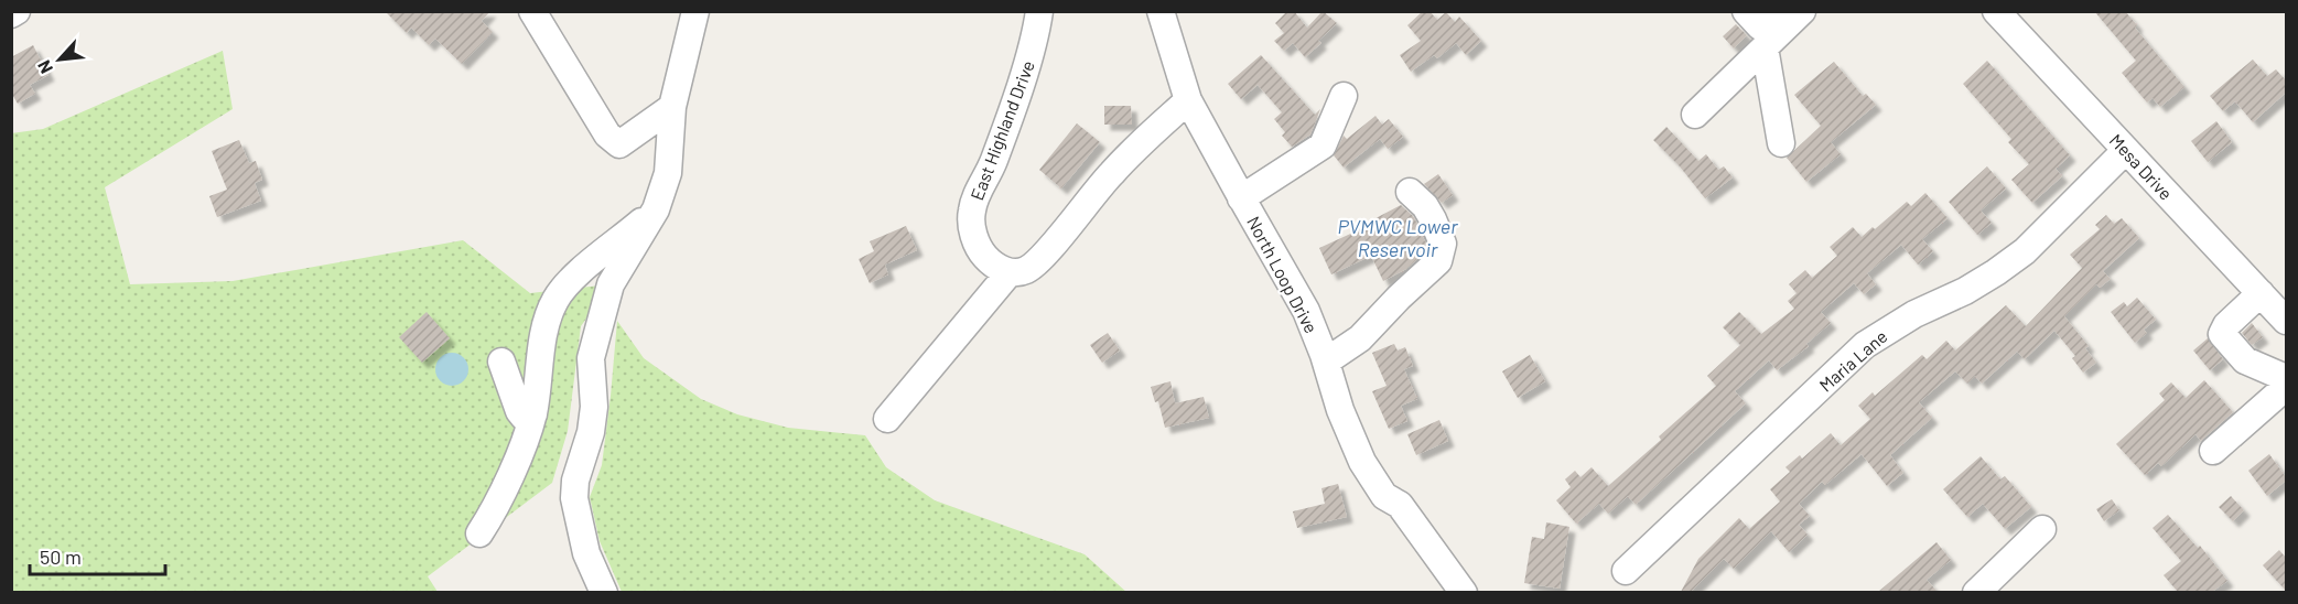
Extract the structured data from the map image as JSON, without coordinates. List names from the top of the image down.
{
  "streets": {
    "street": [
      "East Highland Drive",
      "Mesa Drive",
      "North Loop Drive",
      "Maria Lane"
    ]
  },
  "crossings": [
    ["Mesa Drive", "Maria Lane"]
  ],
  "water": ["PVMWC Lower Reservoir"],
  "scale_bar": "50 m",
  "north": "bottom left"
}
